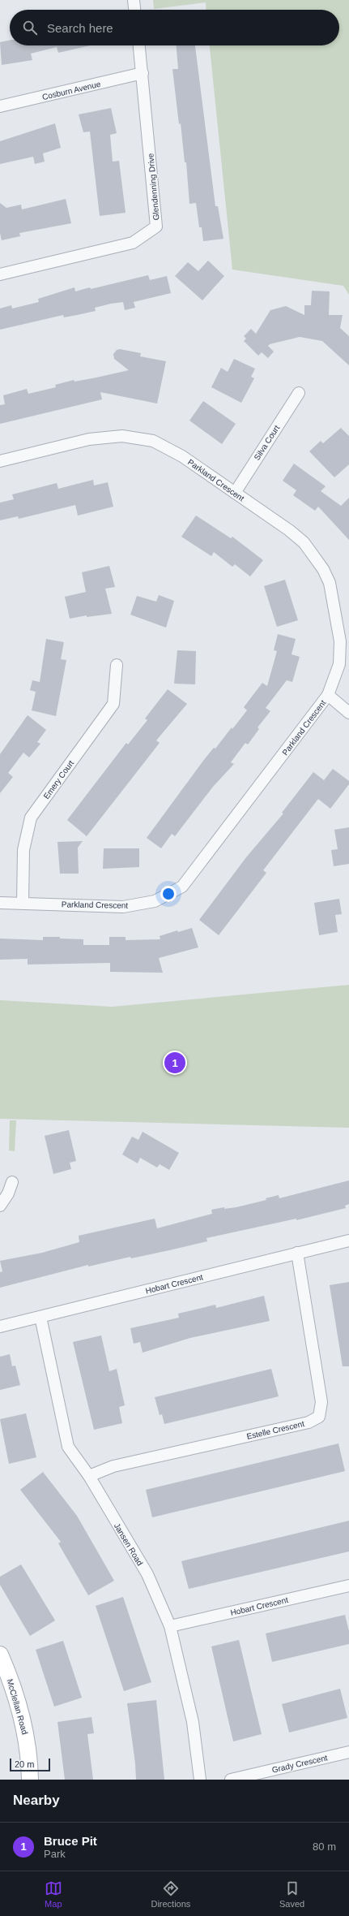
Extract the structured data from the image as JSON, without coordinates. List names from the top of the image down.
{
  "streets": {
    "street": [
      "Cosburn Avenue",
      "Glendenning Drive",
      "Silva Court",
      "Parkland Crescent",
      "Emery Court",
      "Hobart Crescent",
      "Estelle Crescent",
      "Jansen Road",
      "McClellan Road",
      "Grady Crescent"
    ]
  },
  "crossings": [
    ["Cosburn Avenue", "Glendenning Drive"],
    ["Silva Court", "Parkland Crescent"],
    ["Parkland Crescent", "Emery Court"],
    ["Hobart Crescent", "Estelle Crescent"],
    ["Hobart Crescent", "Jansen Road"],
    ["Estelle Crescent", "Jansen Road"]
  ],
  "scale_bar": "20 m",
  "page": {
    "search": "Search here",
    "pins": "1",
    "scale": "20 m",
    "heading": "Nearby",
    "list": [
      {
        "mark": "1",
        "name": "Bruce Pit",
        "note": "Park",
        "value": "80 m"
      }
    ],
    "nav": ["Map", "Directions", "Saved"]
  }
}
